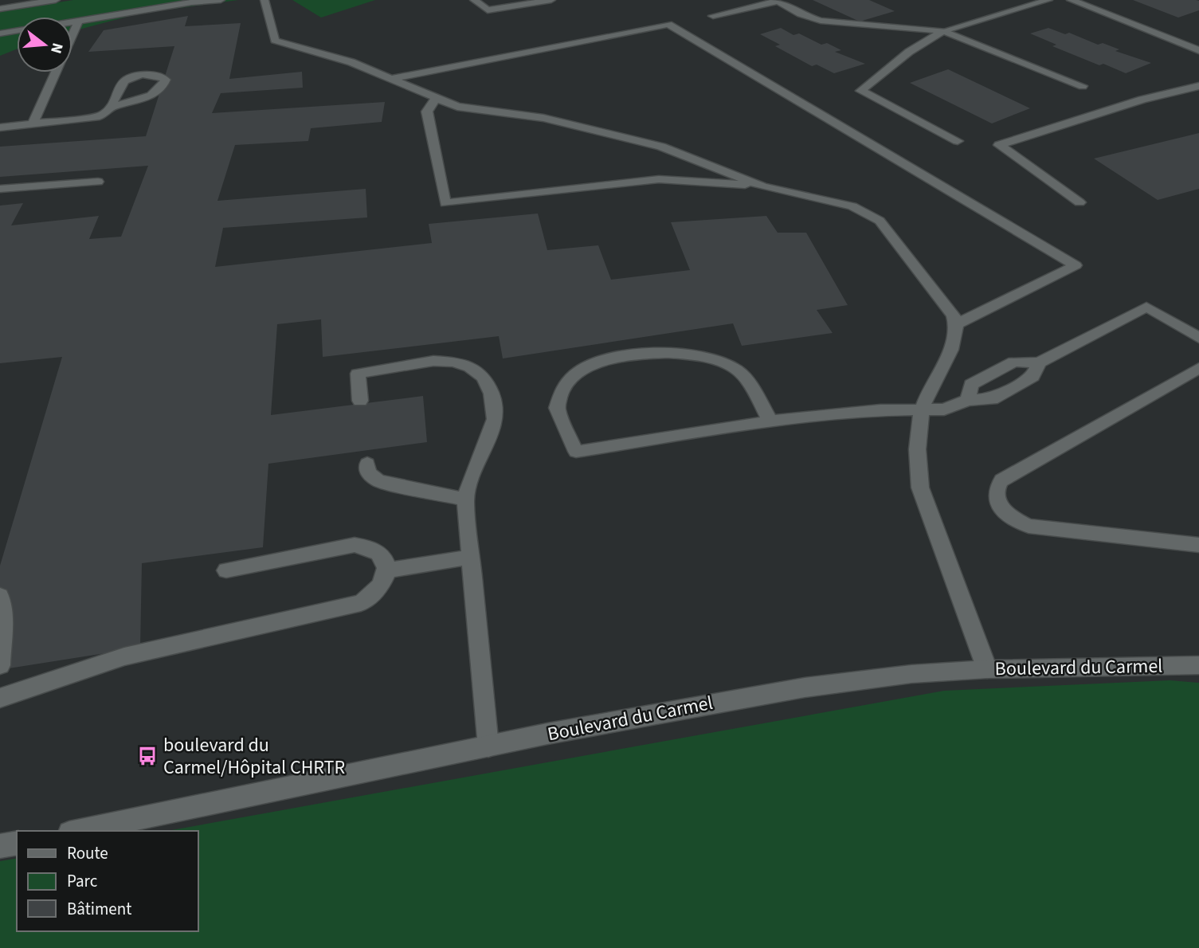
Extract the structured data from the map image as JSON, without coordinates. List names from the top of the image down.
{
  "streets": {
    "street": ["Boulevard du Carmel"]
  },
  "places": {
    "bus stop": ["boulevard du Carmel/Hôpital CHRTR"]
  },
  "legend": ["Route", "Parc", "Bâtiment"],
  "north": "right"
}
